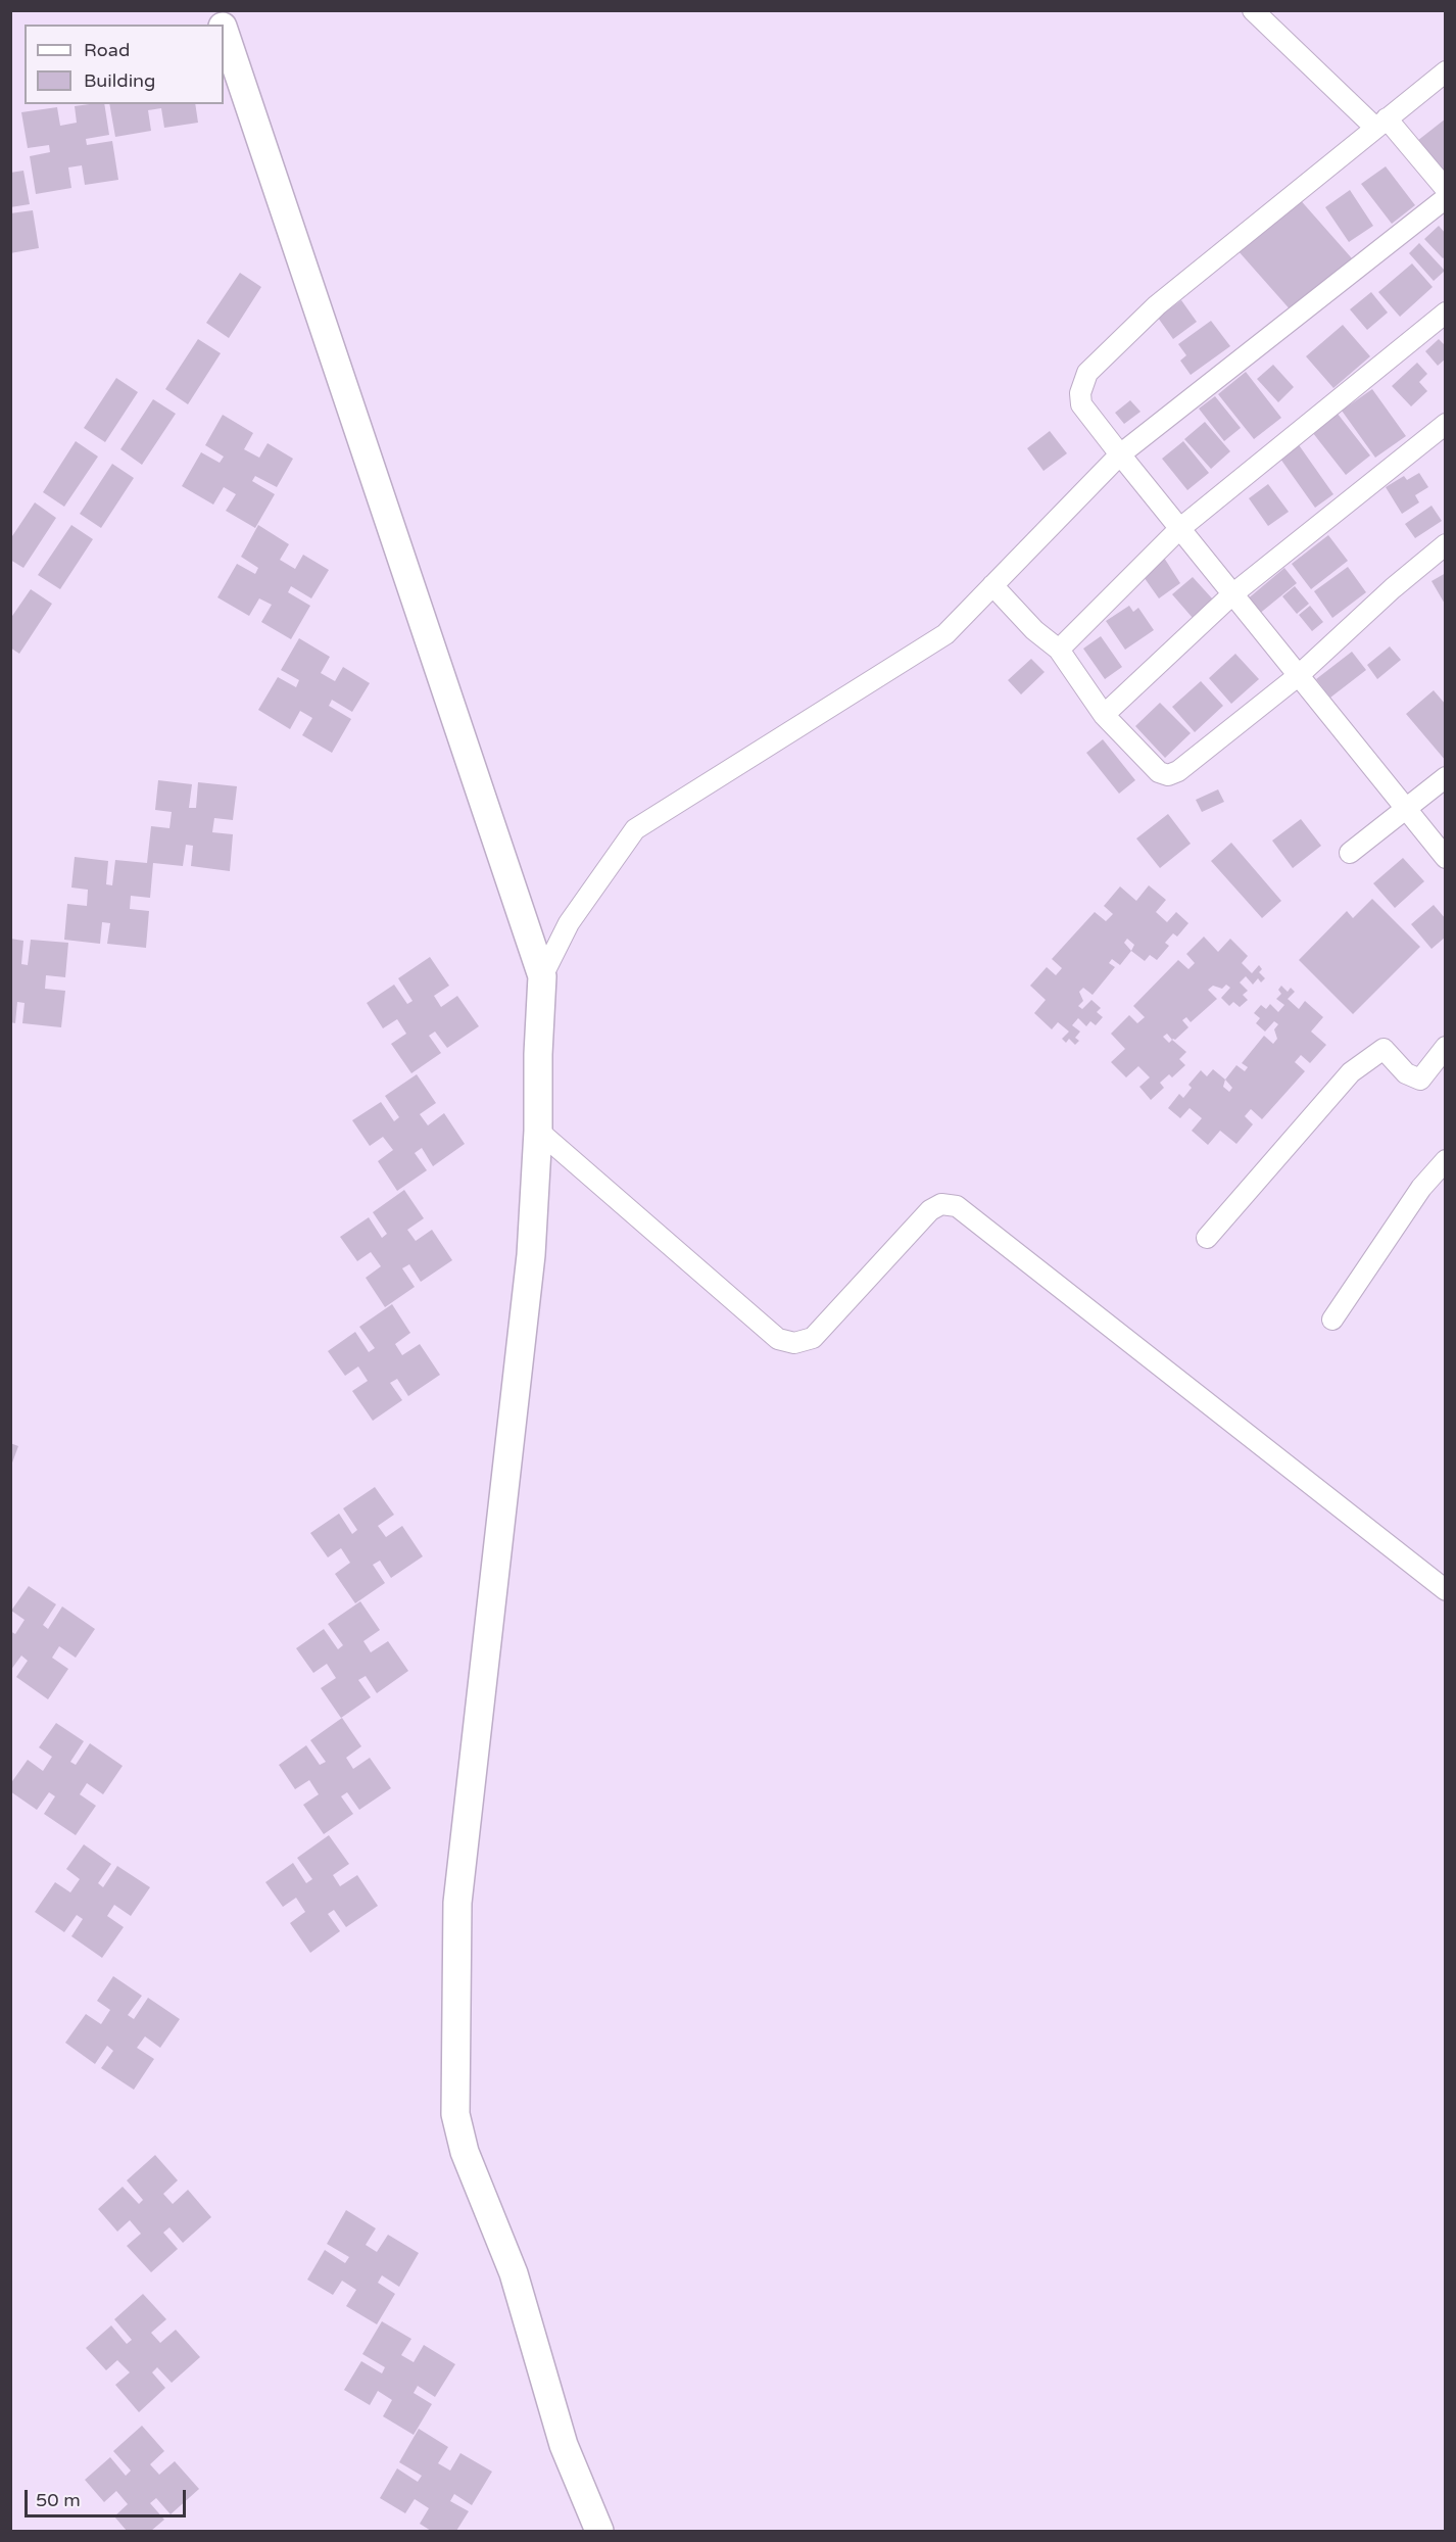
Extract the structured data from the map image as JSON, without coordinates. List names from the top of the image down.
{
  "legend": ["Road", "Building"],
  "scale_bar": "50 m"
}
